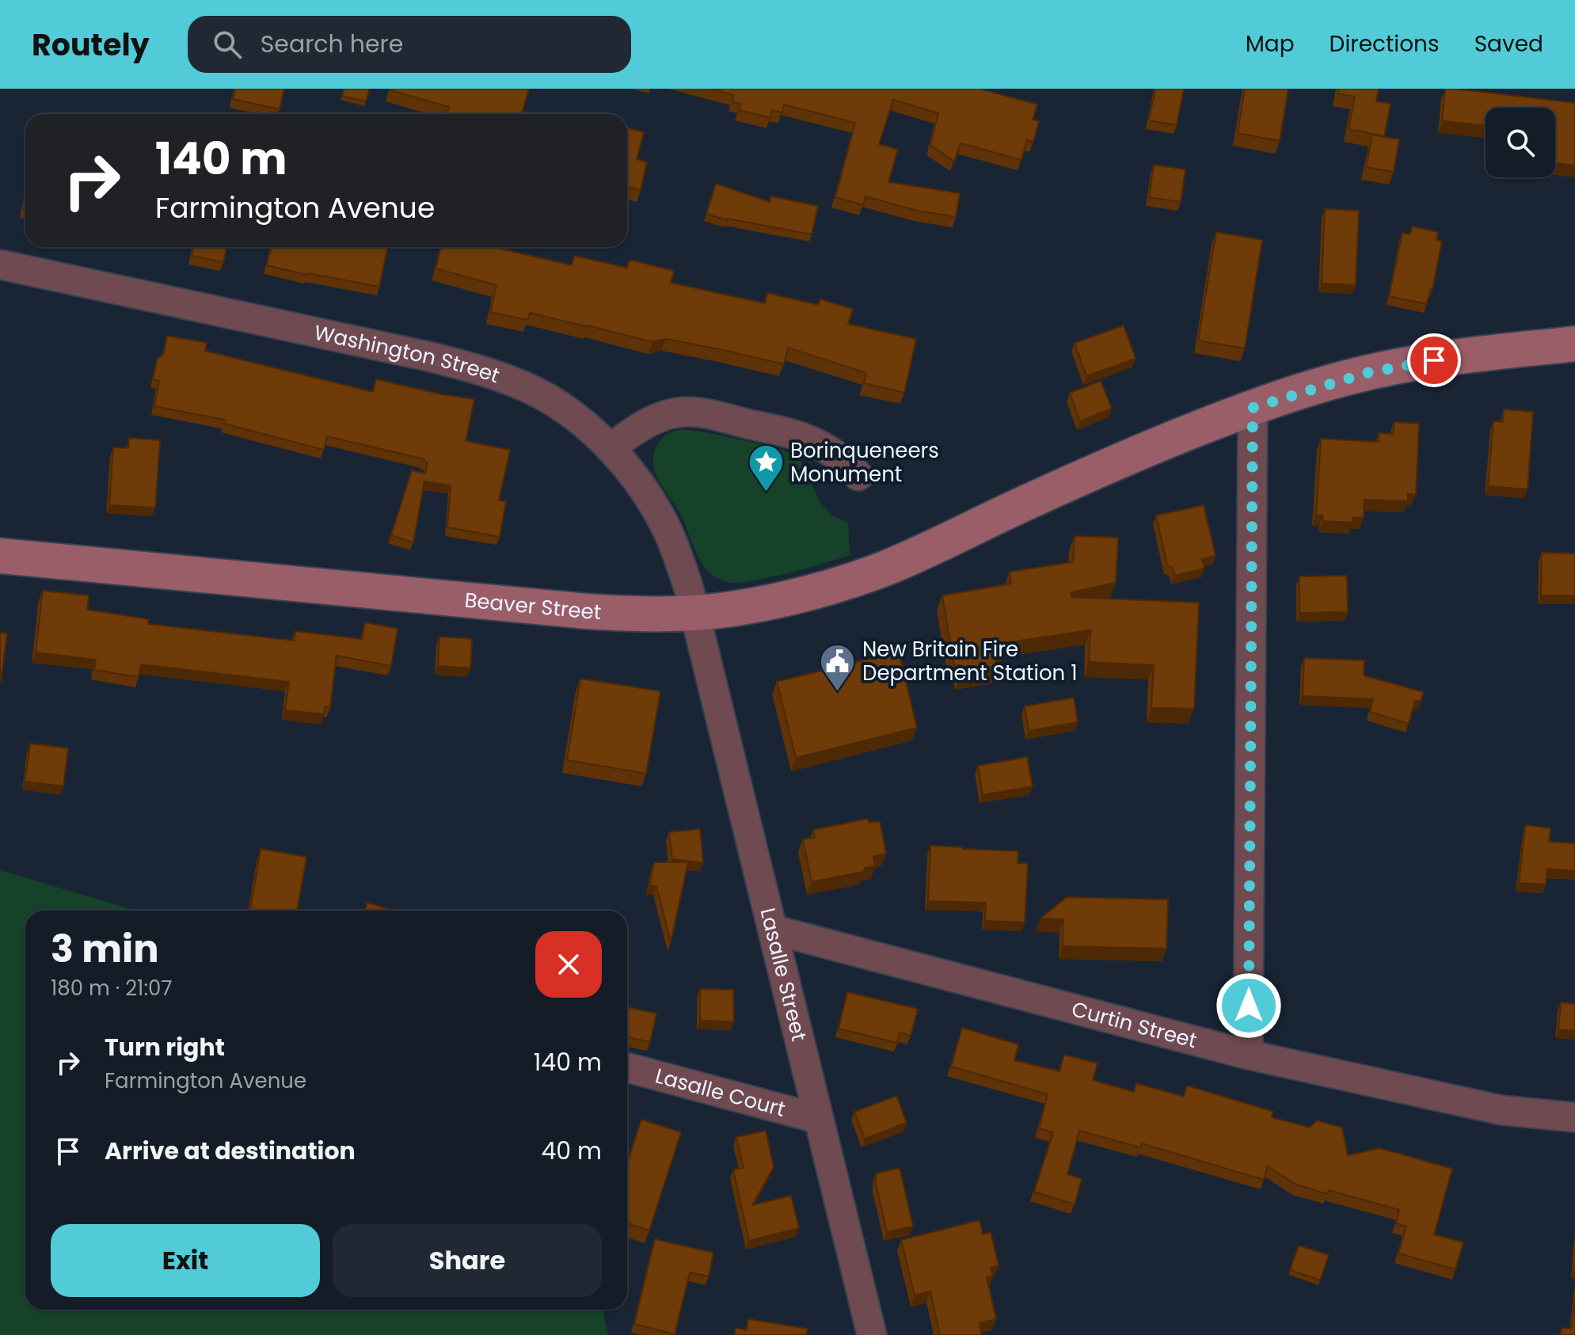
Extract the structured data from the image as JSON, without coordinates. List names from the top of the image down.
{
  "streets": {
    "main road": ["Beaver Street"],
    "street": [
      "Washington Street",
      "Lasalle Street",
      "Curtin Street",
      "Lasalle Court"
    ]
  },
  "crossings": [
    ["Washington Street", "Beaver Street"],
    ["Washington Street", "Lasalle Street"],
    ["Beaver Street", "Lasalle Street"],
    ["Lasalle Street", "Curtin Street"],
    ["Lasalle Street", "Lasalle Court"]
  ],
  "places": {
    "place": ["Borinqueneers Monument"],
    "public building": ["New Britain Fire Department Station 1"]
  },
  "page": {
    "header": "Routely",
    "search": "Search here",
    "nav": ["Map", "Directions", "Saved"],
    "turn": ["140 m", "Farmington Avenue"],
    "heading": ["3 min", "180 m · 21:07"],
    "list": [
      {
        "name": "Turn right",
        "note": "Farmington Avenue",
        "value": "140 m"
      },
      {
        "name": "Arrive at destination",
        "value": "40 m"
      }
    ],
    "buttons": ["Exit", "Share"]
  }
}
